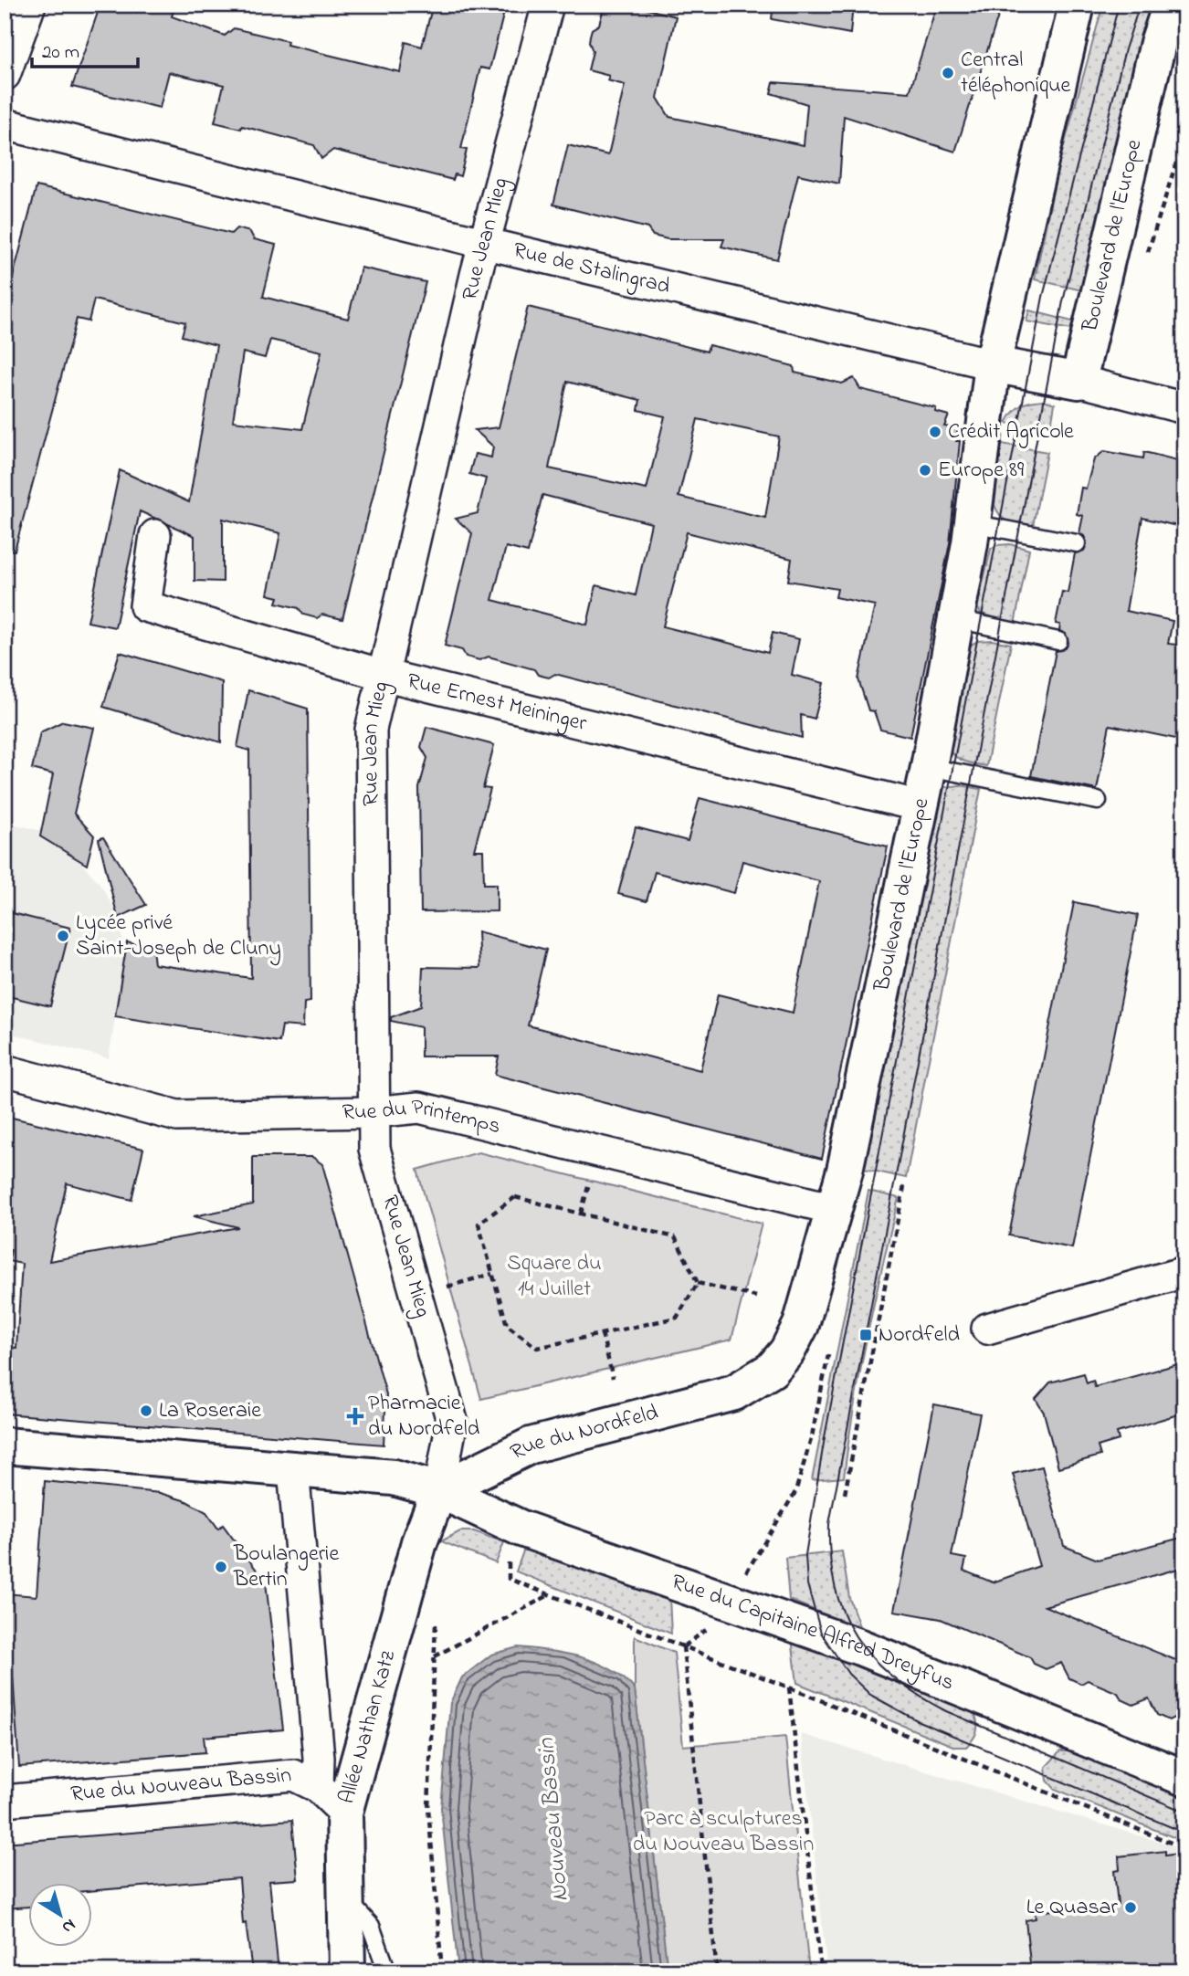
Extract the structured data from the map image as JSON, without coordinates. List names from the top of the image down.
{
  "streets": {
    "main road": [
      "Boulevard de l'Europe",
      "Rue du Nordfeld",
      "Rue du Capitaine Alfred Dreyfus",
      "Allée Nathan Katz"
    ],
    "street": [
      "Rue Jean Mieg",
      "Rue de Stalingrad",
      "Rue Ernest Meininger",
      "Rue du Printemps",
      "Rue du Nouveau Bassin"
    ]
  },
  "crossings": [
    ["Boulevard de l'Europe", "Rue de Stalingrad"],
    ["Boulevard de l'Europe", "Rue Ernest Meininger"],
    ["Boulevard de l'Europe", "Rue du Printemps"],
    ["Boulevard de l'Europe", "Rue du Nordfeld"],
    ["Rue Jean Mieg", "Rue de Stalingrad"],
    ["Rue Jean Mieg", "Rue Ernest Meininger"],
    ["Rue Jean Mieg", "Rue du Printemps"],
    ["Rue Jean Mieg", "Rue du Nordfeld"],
    ["Rue Jean Mieg", "Rue du Capitaine Alfred Dreyfus"],
    ["Rue Jean Mieg", "Allée Nathan Katz"],
    ["Rue du Nordfeld", "Rue du Capitaine Alfred Dreyfus"],
    ["Rue du Nordfeld", "Allée Nathan Katz"],
    ["Rue du Capitaine Alfred Dreyfus", "Allée Nathan Katz"],
    ["Allée Nathan Katz", "Rue du Nouveau Bassin"]
  ],
  "water": ["Nouveau Bassin"],
  "parks": ["Square du 14 Juillet", "Parc à sculptures du Nouveau Bassin"],
  "places": {
    "other": [
      "Central téléphonique",
      "Crédit Agricole",
      "Europe 89",
      "Lycée privé Saint-Joseph de Cluny",
      "La Roseraie",
      "Boulangerie Bertin",
      "Le Quasar"
    ],
    "transit": ["Nordfeld"],
    "health": ["Pharmacie du Nordfeld"]
  },
  "scale_bar": "20 m",
  "north": "bottom right"
}
